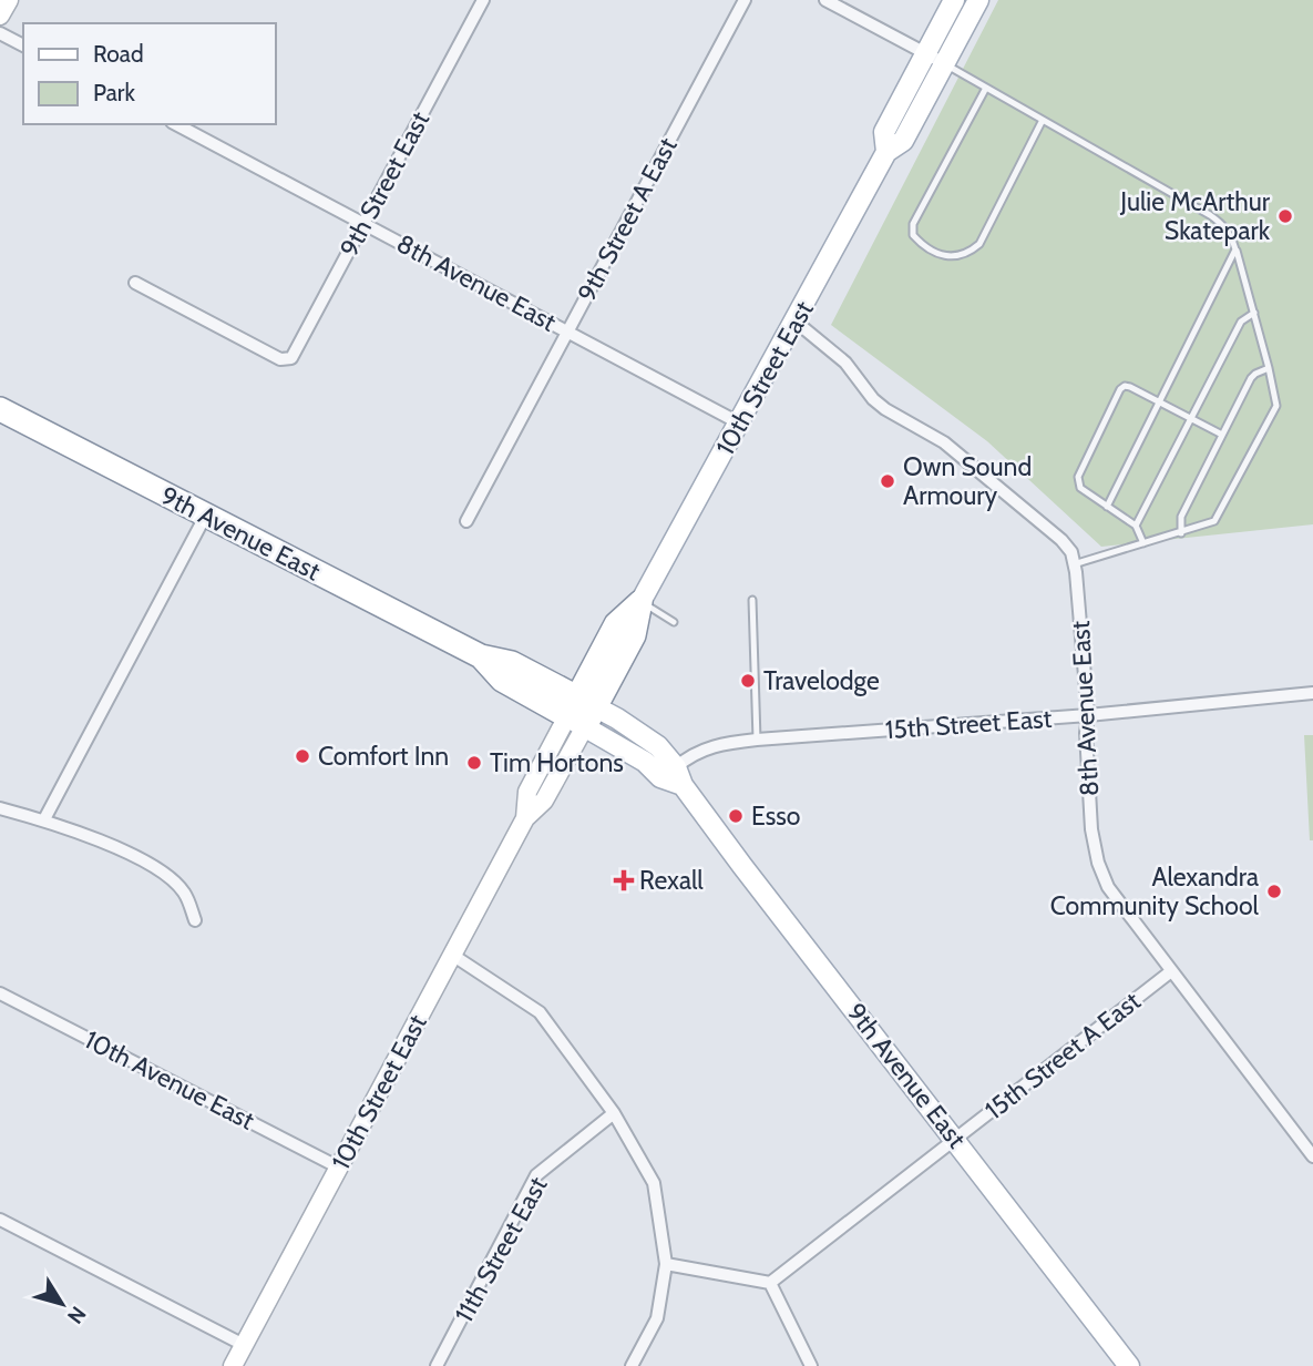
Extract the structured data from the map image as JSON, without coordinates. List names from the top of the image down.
{
  "streets": {
    "highway": ["10th Street East", "9th Avenue East"],
    "street": [
      "9th Street East",
      "9th Street A East",
      "8th Avenue East",
      "15th Street East",
      "15th Street A East",
      "10th Avenue East",
      "11th Street East"
    ]
  },
  "crossings": [
    ["9th Street East", "8th Avenue East"],
    ["9th Street A East", "8th Avenue East"],
    ["8th Avenue East", "10th Street East"],
    ["8th Avenue East", "15th Street East"],
    ["8th Avenue East", "15th Street A East"],
    ["10th Street East", "9th Avenue East"],
    ["10th Street East", "10th Avenue East"],
    ["9th Avenue East", "15th Street East"],
    ["9th Avenue East", "15th Street A East"]
  ],
  "places": {
    "other": [
      "Julie McArthur Skatepark",
      "Own Sound Armoury",
      "Travelodge",
      "Comfort Inn",
      "Tim Hortons",
      "Esso",
      "Alexandra Community School"
    ],
    "health": ["Rexall"]
  },
  "legend": ["Road", "Park"],
  "north": "bottom right"
}
